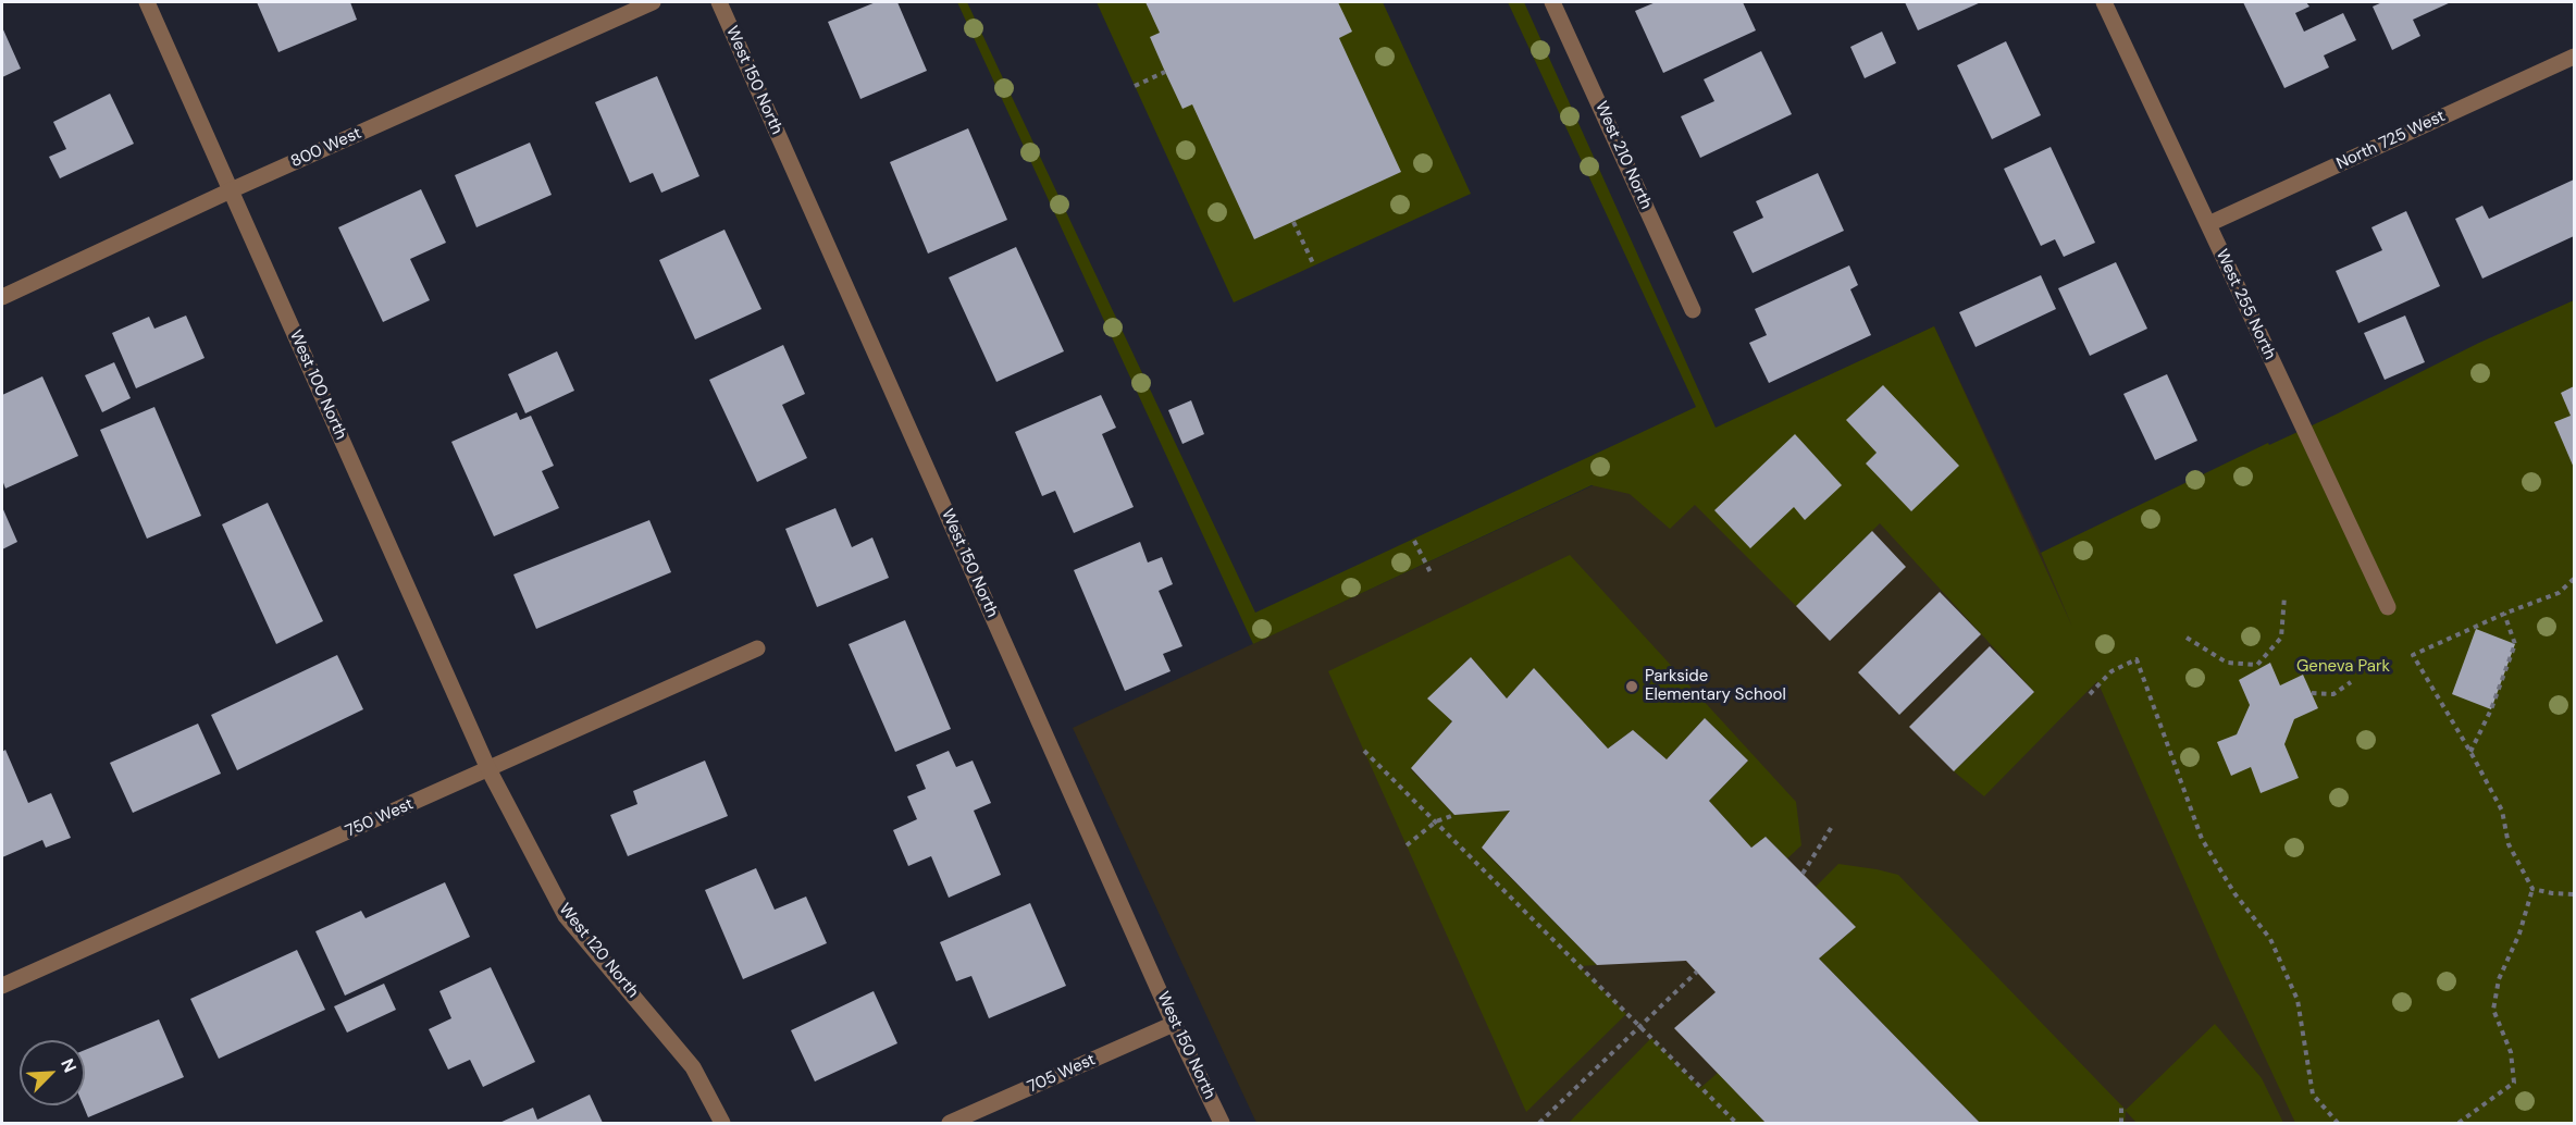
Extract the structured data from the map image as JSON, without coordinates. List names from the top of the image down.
{
  "streets": {
    "street": [
      "West 150 North",
      "North 725 West",
      "800 West",
      "West 210 North",
      "West 255 North",
      "West 100 North",
      "750 West",
      "West 120 North",
      "705 West"
    ]
  },
  "crossings": [
    ["West 150 North", "705 West"],
    ["North 725 West", "West 255 North"],
    ["800 West", "West 100 North"],
    ["West 100 North", "750 West"],
    ["West 100 North", "West 120 North"],
    ["750 West", "West 120 North"]
  ],
  "parks": ["Geneva Park"],
  "places": ["Parkside Elementary School"],
  "north": "top right"
}
